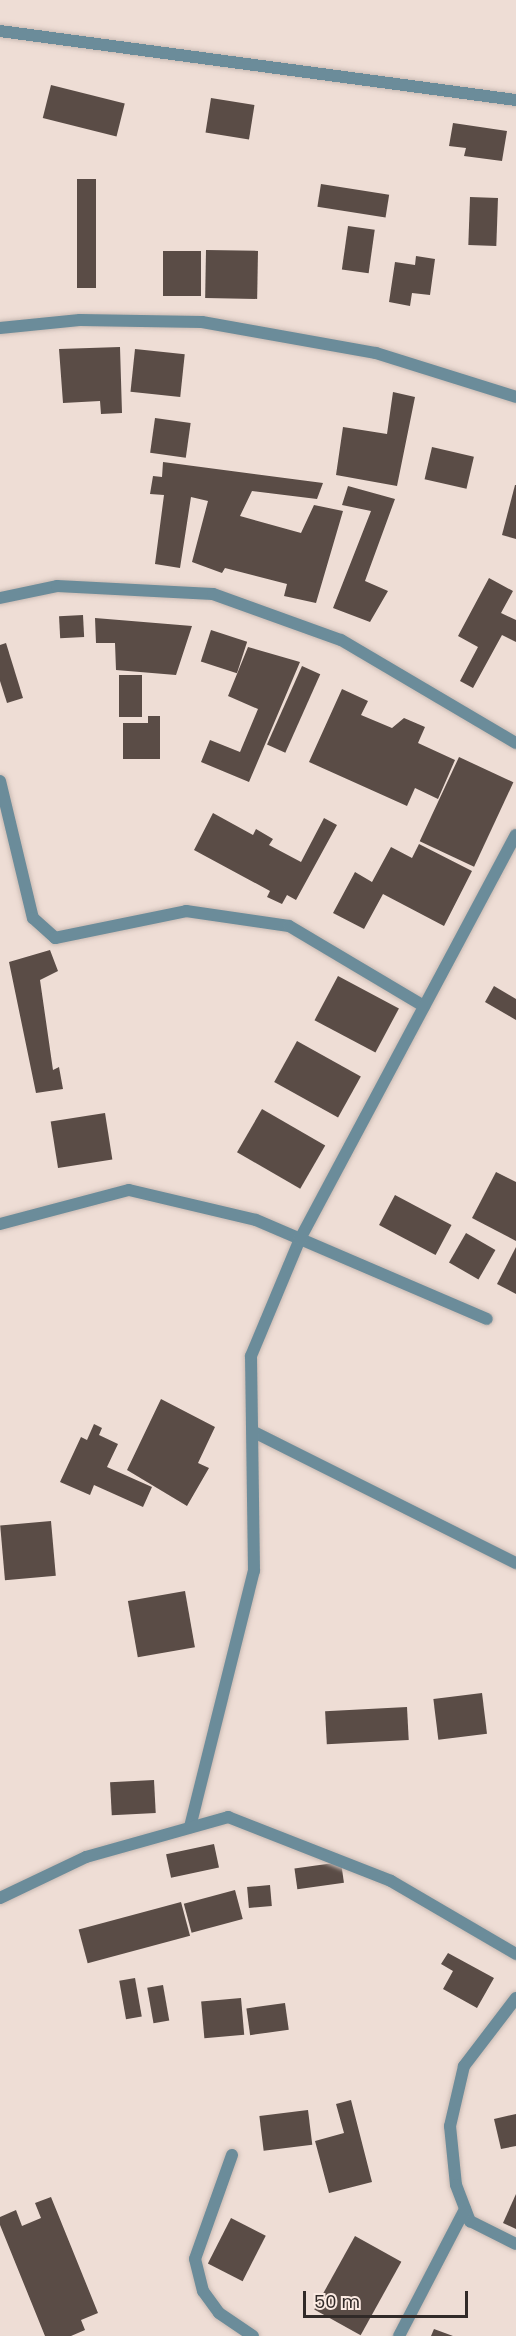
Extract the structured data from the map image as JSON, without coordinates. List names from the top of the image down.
{
  "scale_bar": "50 m"
}
